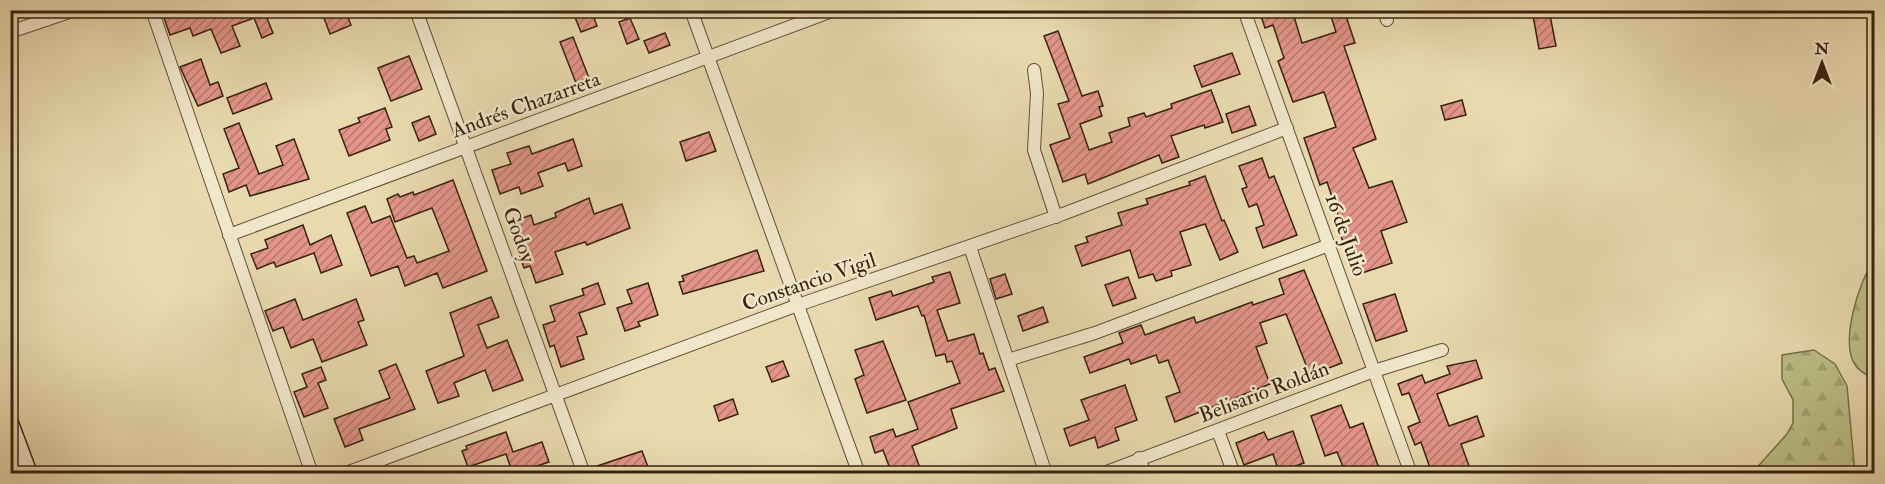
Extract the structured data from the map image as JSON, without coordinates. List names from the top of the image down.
{
  "streets": {
    "street": [
      "Andrés Chazarreta",
      "Godoy",
      "16 de Julio",
      "Constancio Vigil",
      "Belisario Roldán"
    ]
  },
  "crossings": [
    ["Andrés Chazarreta", "Godoy"],
    ["Godoy", "Constancio Vigil"],
    ["16 de Julio", "Constancio Vigil"],
    ["16 de Julio", "Belisario Roldán"]
  ],
  "north": "top"
}
